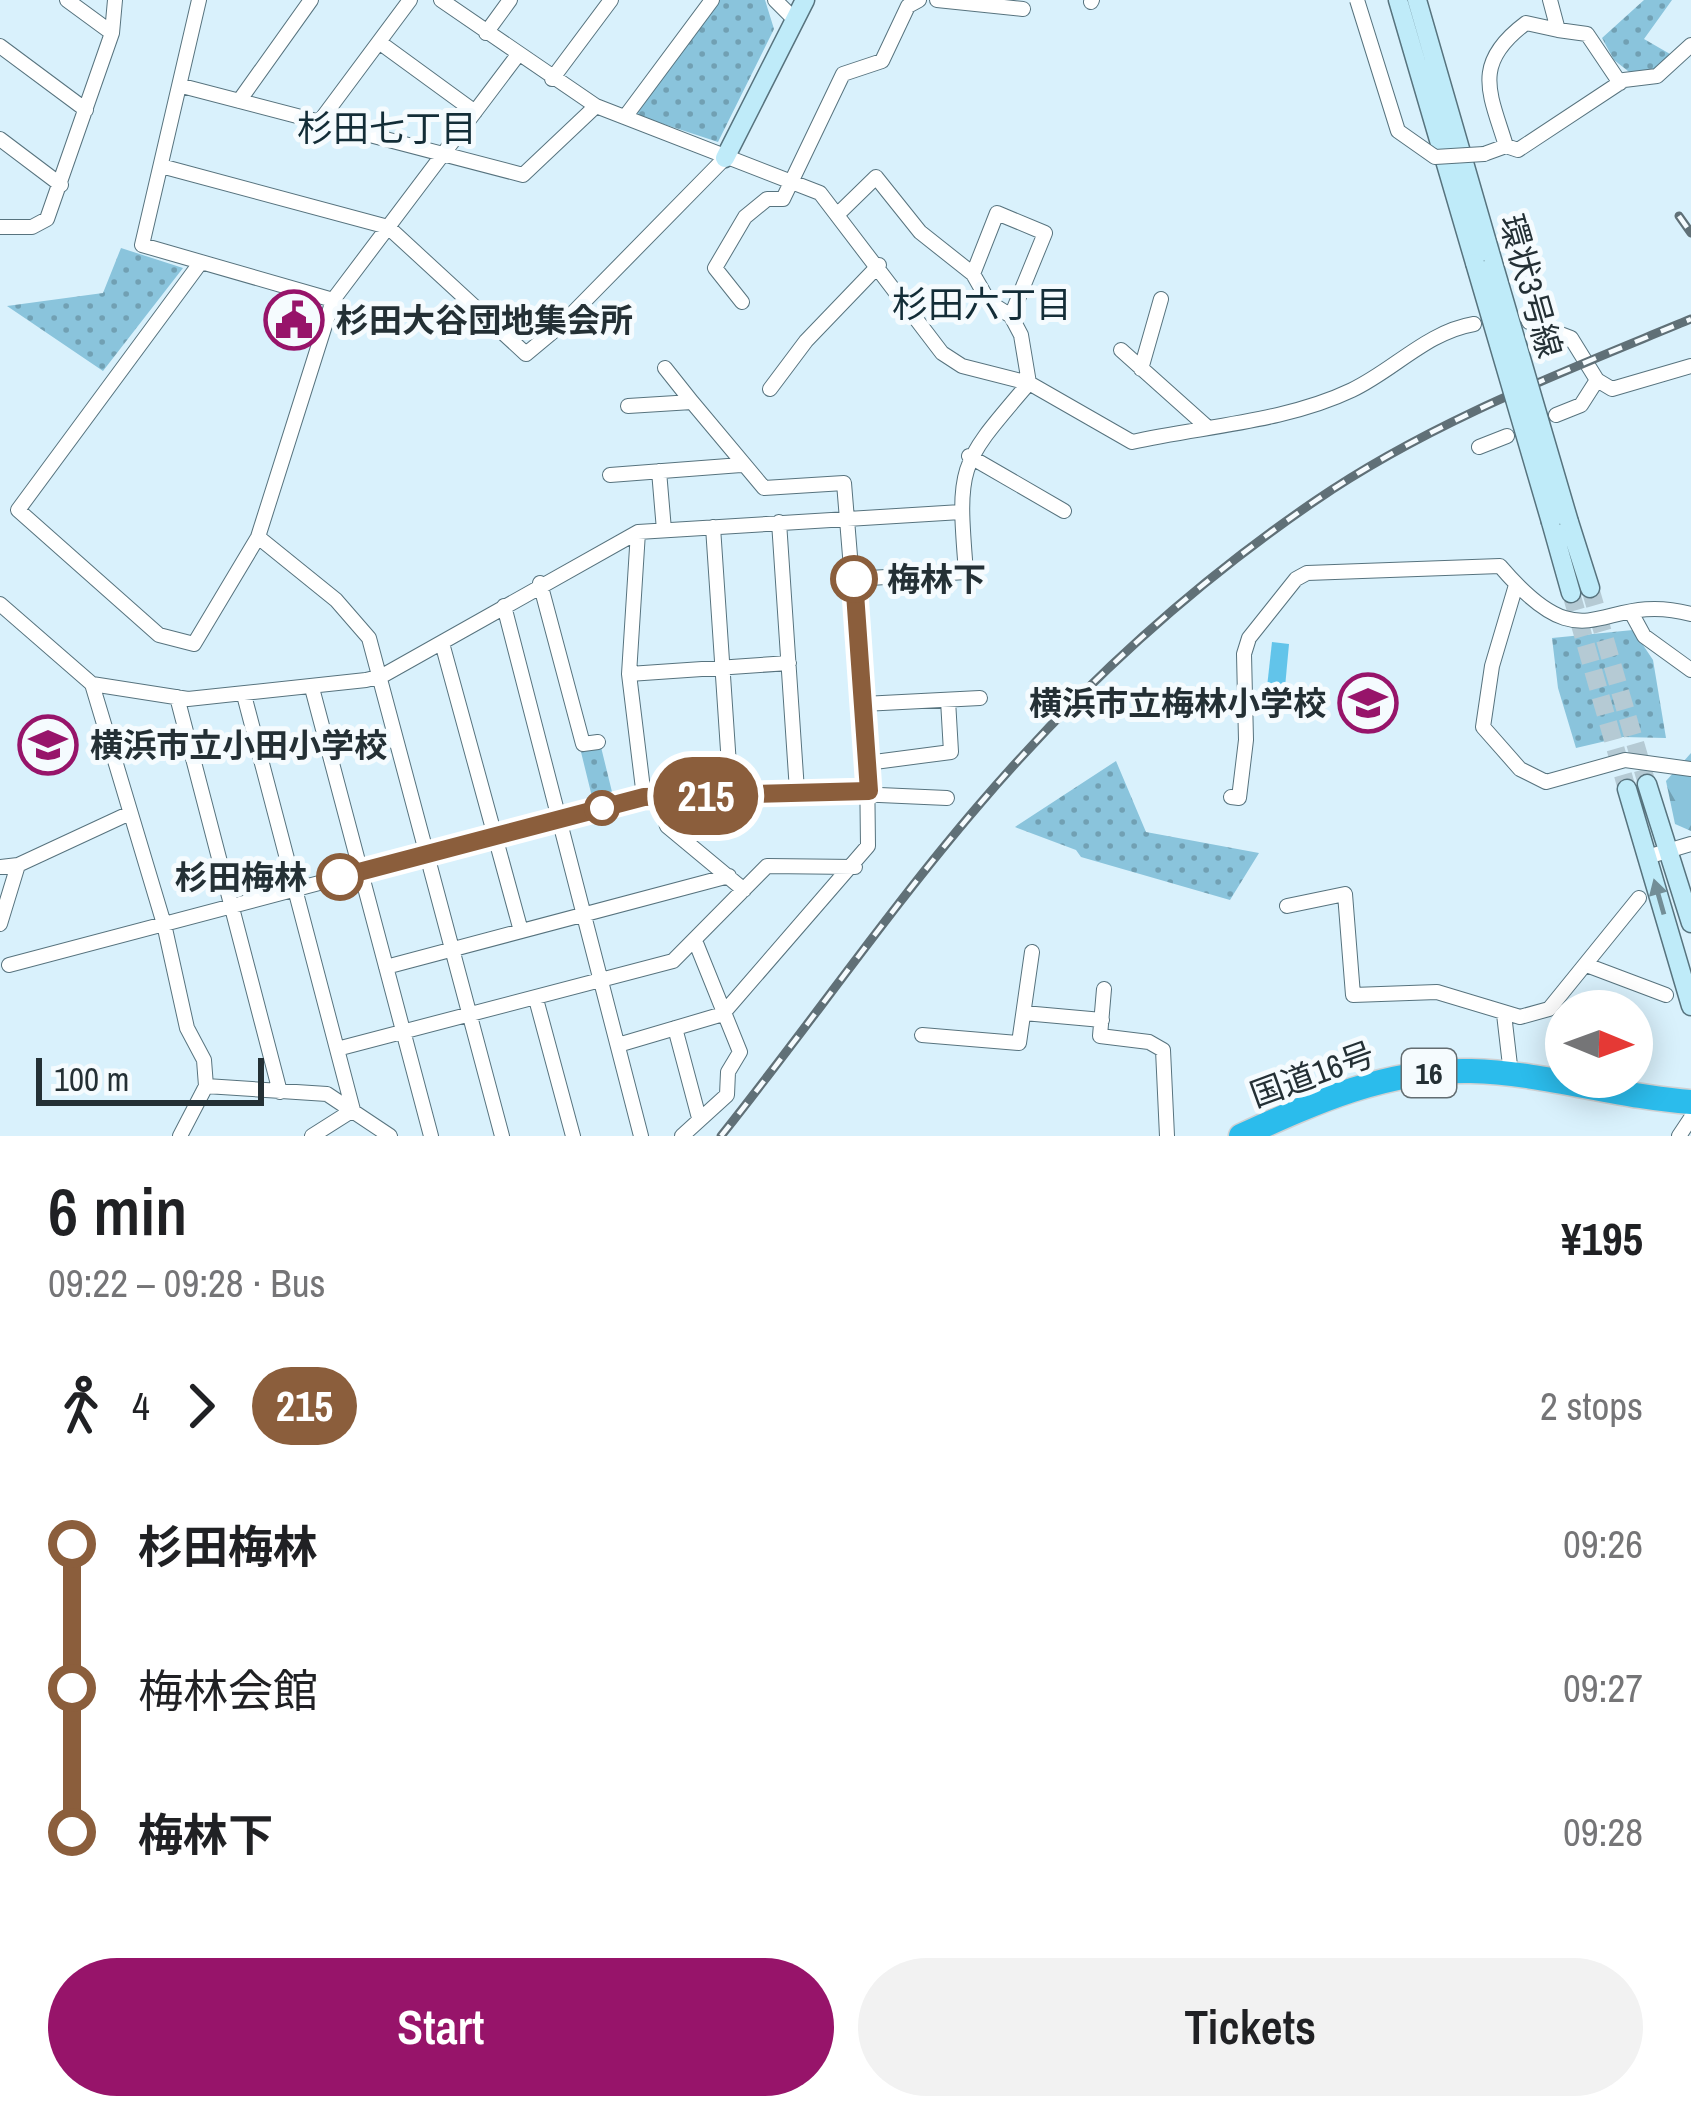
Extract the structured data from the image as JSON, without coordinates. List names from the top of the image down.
{
  "streets": {
    "highway": ["16", "国道16号"],
    "street": ["環状3号線"]
  },
  "districts": ["杉田七丁目", "杉田六丁目"],
  "places": {
    "public building": ["杉田大谷団地集会所"],
    "other": ["梅林下", "杉田梅林"],
    "school or university": ["横浜市立梅林小学校", "横浜市立小田小学校"]
  },
  "lines": ["bus line 215"],
  "scale_bar": "100 m",
  "north": "right",
  "page": {
    "on_map": "215",
    "scale": "100 m",
    "heading": ["6 min", "09:22 – 09:28 · Bus", "¥195"],
    "legs": ["4", "215", "2 stops"],
    "list": [
      {
        "name": "杉田梅林",
        "value": "09:26"
      },
      {
        "name": "梅林会館",
        "value": "09:27"
      },
      {
        "name": "梅林下",
        "value": "09:28"
      }
    ],
    "buttons": ["Start", "Tickets"]
  }
}
